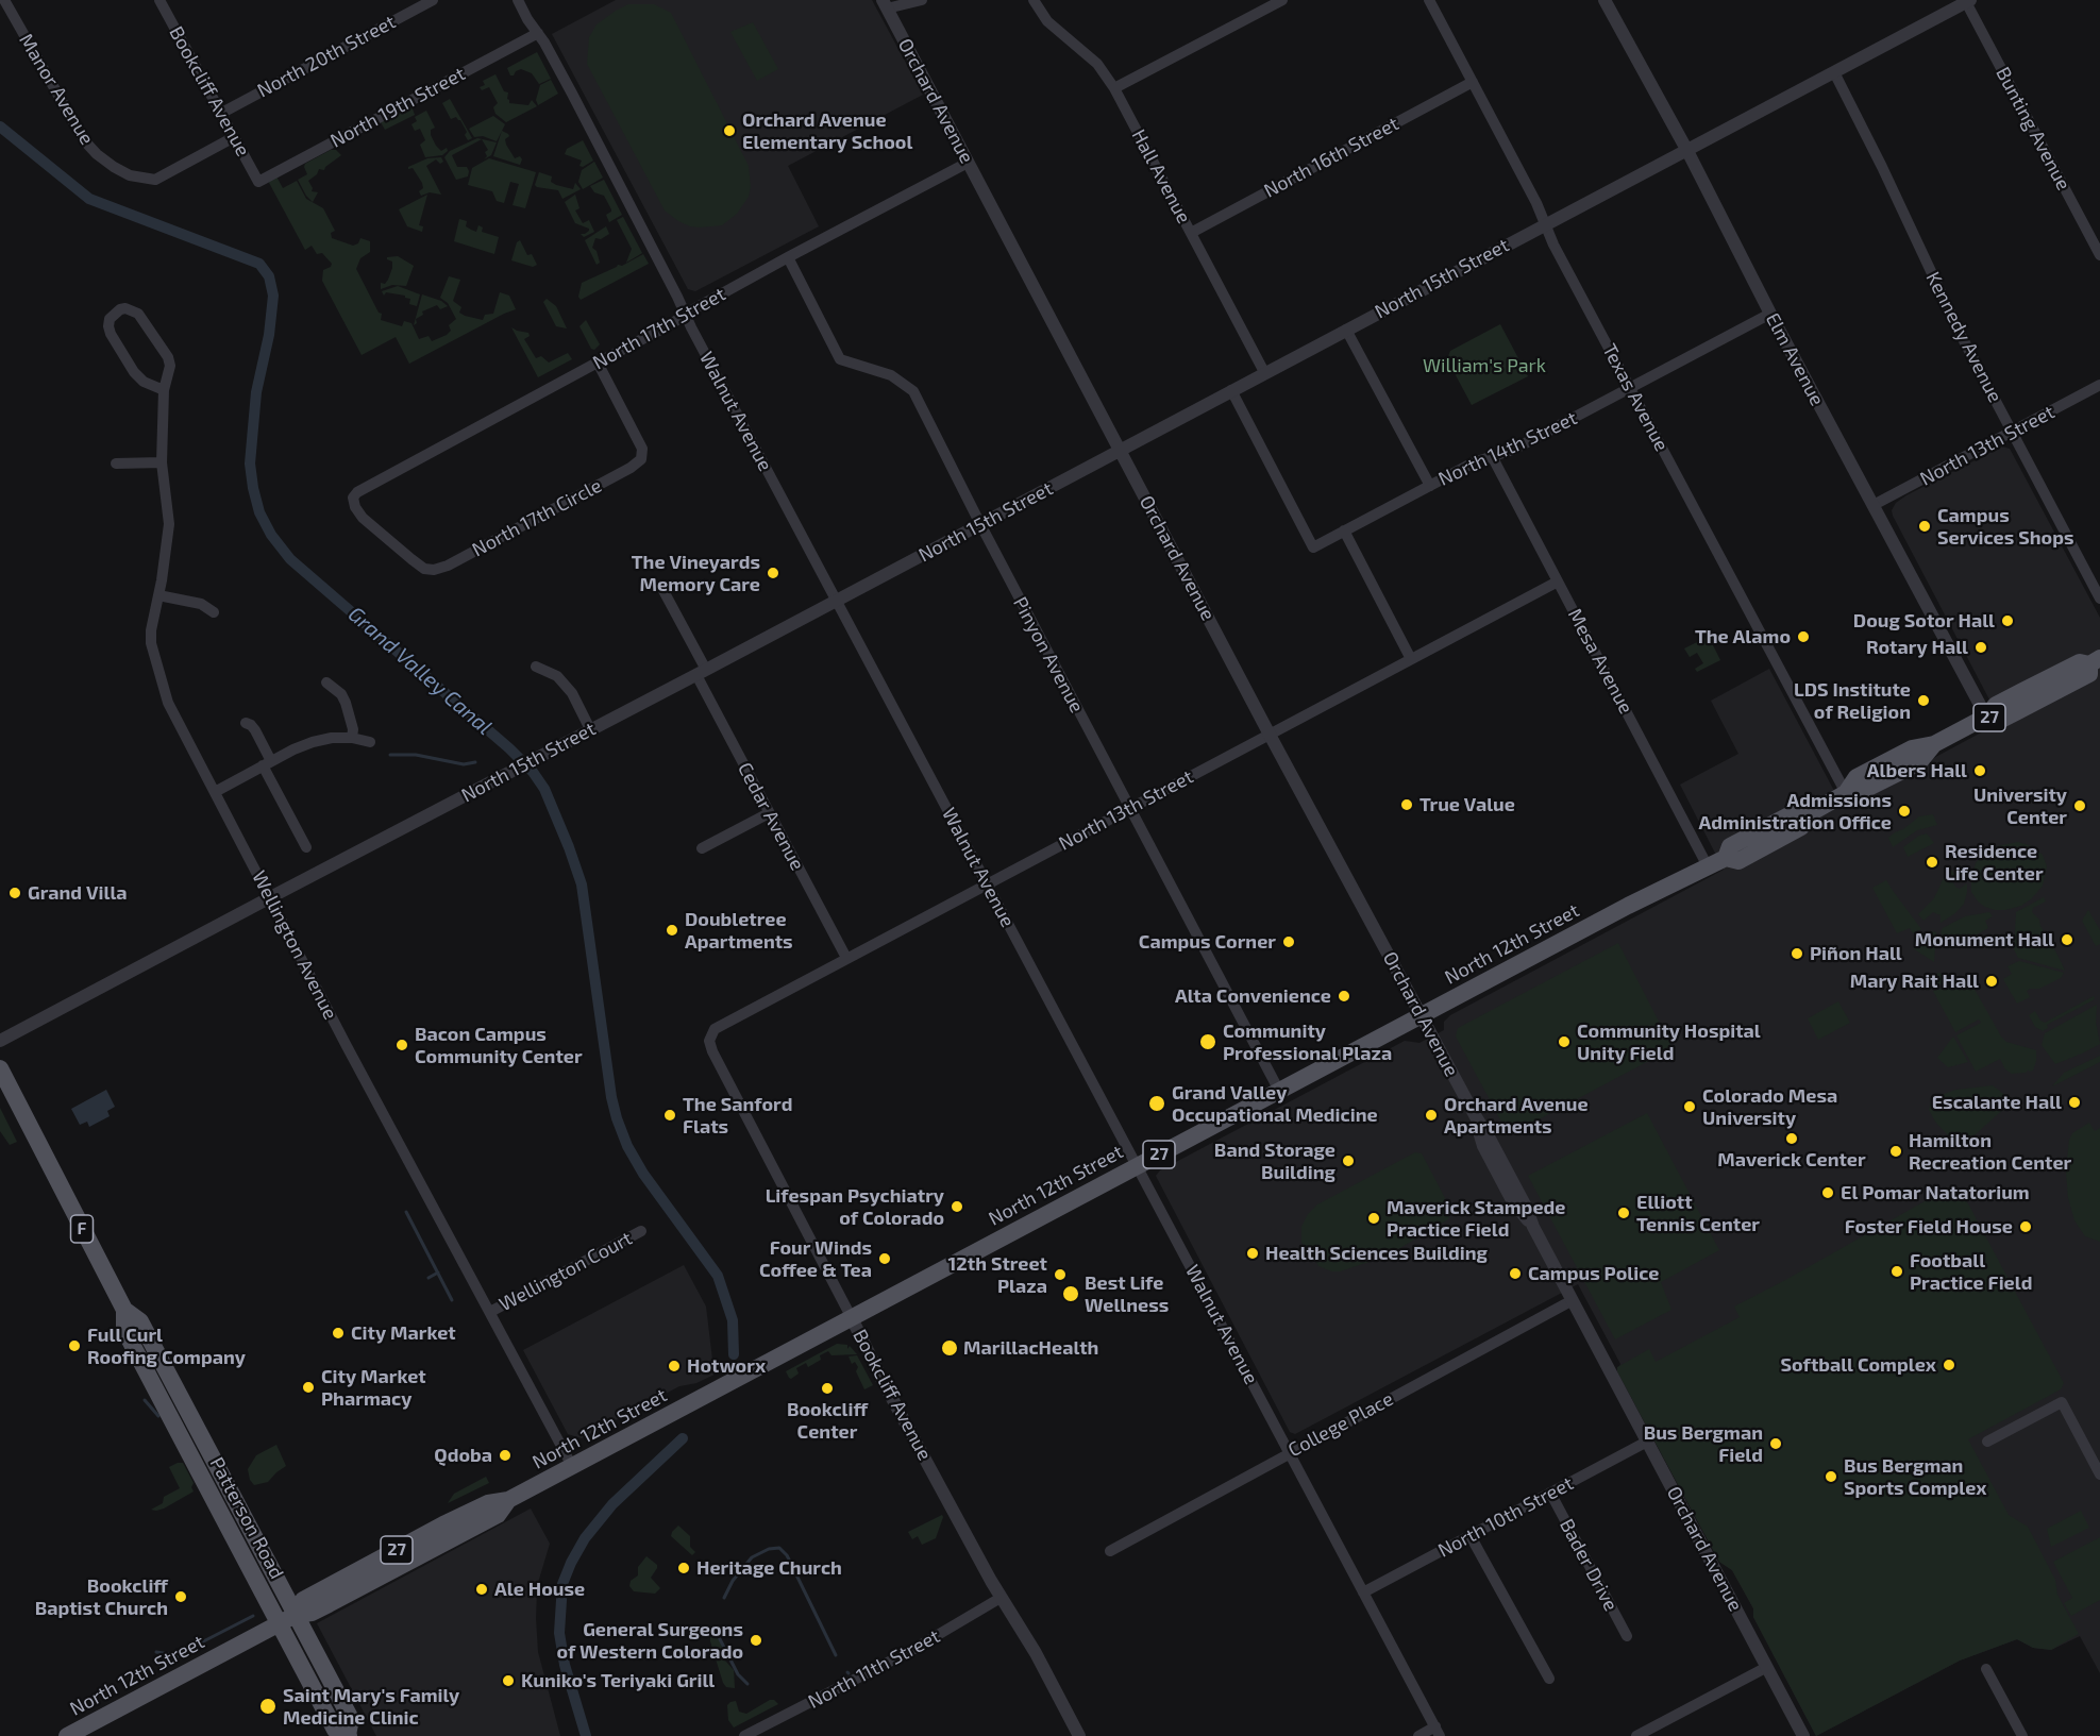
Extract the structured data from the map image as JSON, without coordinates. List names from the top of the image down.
{
  "streets": {
    "main road": [
      "27",
      "North 12th Street",
      "F",
      "Patterson Road"
    ],
    "street": [
      "North 20th Street",
      "Manor Avenue",
      "Bookcliff Avenue",
      "Orchard Avenue",
      "North 19th Street",
      "Bunting Avenue",
      "North 16th Street",
      "Hall Avenue",
      "North 15th Street",
      "North 17th Street",
      "Kennedy Avenue",
      "Elm Avenue",
      "Texas Avenue",
      "Walnut Avenue",
      "North 13th Street",
      "North 14th Street",
      "North 17th Circle",
      "Pinyon Avenue",
      "Mesa Avenue",
      "Cedar Avenue",
      "Wellington Avenue",
      "Wellington Court",
      "College Place",
      "North 10th Street",
      "Bader Drive",
      "North 11th Street"
    ]
  },
  "crossings": [
    ["North 20th Street", "Bookcliff Avenue"],
    ["Manor Avenue", "Bookcliff Avenue"],
    ["Bookcliff Avenue", "North 19th Street"],
    ["Bookcliff Avenue", "North 13th Street"],
    ["Bookcliff Avenue", "North 12th Street"],
    ["Bookcliff Avenue", "North 11th Street"],
    ["Orchard Avenue", "North 15th Street"],
    ["Orchard Avenue", "North 17th Street"],
    ["Orchard Avenue", "North 13th Street"],
    ["Orchard Avenue", "North 12th Street"],
    ["Orchard Avenue", "College Place"],
    ["Orchard Avenue", "North 10th Street"],
    ["North 19th Street", "Walnut Avenue"],
    ["Bunting Avenue", "North 15th Street"],
    ["North 16th Street", "Hall Avenue"],
    ["North 16th Street", "Texas Avenue"],
    ["Hall Avenue", "North 15th Street"],
    ["North 15th Street", "Kennedy Avenue"],
    ["North 15th Street", "Elm Avenue"],
    ["North 15th Street", "Texas Avenue"],
    ["North 15th Street", "Walnut Avenue"],
    ["North 15th Street", "North 14th Street"],
    ["North 15th Street", "Pinyon Avenue"],
    ["North 15th Street", "Cedar Avenue"],
    ["North 15th Street", "Wellington Avenue"],
    ["North 17th Street", "Walnut Avenue"],
    ["North 17th Street", "North 17th Circle"],
    ["North 17th Street", "Pinyon Avenue"],
    ["Kennedy Avenue", "North 13th Street"],
    ["Elm Avenue", "North 13th Street"],
    ["Elm Avenue", "North 14th Street"],
    ["Elm Avenue", "North 12th Street"],
    ["Texas Avenue", "North 14th Street"],
    ["Texas Avenue", "North 12th Street"],
    ["Walnut Avenue", "North 13th Street"],
    ["Walnut Avenue", "North 12th Street"],
    ["Walnut Avenue", "College Place"],
    ["Walnut Avenue", "North 10th Street"],
    ["North 13th Street", "Pinyon Avenue"],
    ["North 13th Street", "Mesa Avenue"],
    ["North 13th Street", "Cedar Avenue"],
    ["North 14th Street", "Mesa Avenue"],
    ["Pinyon Avenue", "North 12th Street"],
    ["Mesa Avenue", "North 12th Street"],
    ["North 12th Street", "Wellington Avenue"],
    ["North 12th Street", "Patterson Road"],
    ["Wellington Avenue", "Wellington Court"],
    ["North 10th Street", "Bader Drive"]
  ],
  "water": ["Grand Valley Canal"],
  "parks": ["William's Park"],
  "places": [
    "Orchard Avenue Elementary School",
    "Campus Services Shops",
    "The Vineyards Memory Care",
    "Doug Sotor Hall",
    "The Alamo",
    "Rotary Hall",
    "LDS Institute of Religion",
    "Albers Hall",
    "True Value",
    "University Center",
    "Admissions Administration Office",
    "Residence Life Center",
    "Grand Villa",
    "Doubletree Apartments",
    "Monument Hall",
    "Campus Corner",
    "Piñon Hall",
    "Mary Rait Hall",
    "Alta Convenience",
    "Community Professional Plaza",
    "Community Hospital Unity Field",
    "Bacon Campus Community Center",
    "Escalante Hall",
    "Grand Valley Occupational Medicine",
    "Colorado Mesa University",
    "The Sanford Flats",
    "Orchard Avenue Apartments",
    "Maverick Center",
    "Hamilton Recreation Center",
    "Band Storage Building",
    "El Pomar Natatorium",
    "Lifespan Psychiatry of Colorado",
    "Elliott Tennis Center",
    "Maverick Stampede Practice Field",
    "Foster Field House",
    "Health Sciences Building",
    "Four Winds Coffee & Tea",
    "Football Practice Field",
    "Campus Police",
    "12th Street Plaza",
    "Best Life Wellness",
    "City Market",
    "Full Curl Roofing Company",
    "MarillacHealth",
    "Softball Complex",
    "Hotworx",
    "City Market Pharmacy",
    "Bookcliff Center",
    "Bus Bergman Field",
    "Qdoba",
    "Bus Bergman Sports Complex",
    "Heritage Church",
    "Ale House",
    "Bookcliff Baptist Church",
    "General Surgeons of Western Colorado",
    "Kuniko's Teriyaki Grill",
    "Saint Mary's Family Medicine Clinic"
  ]
}
